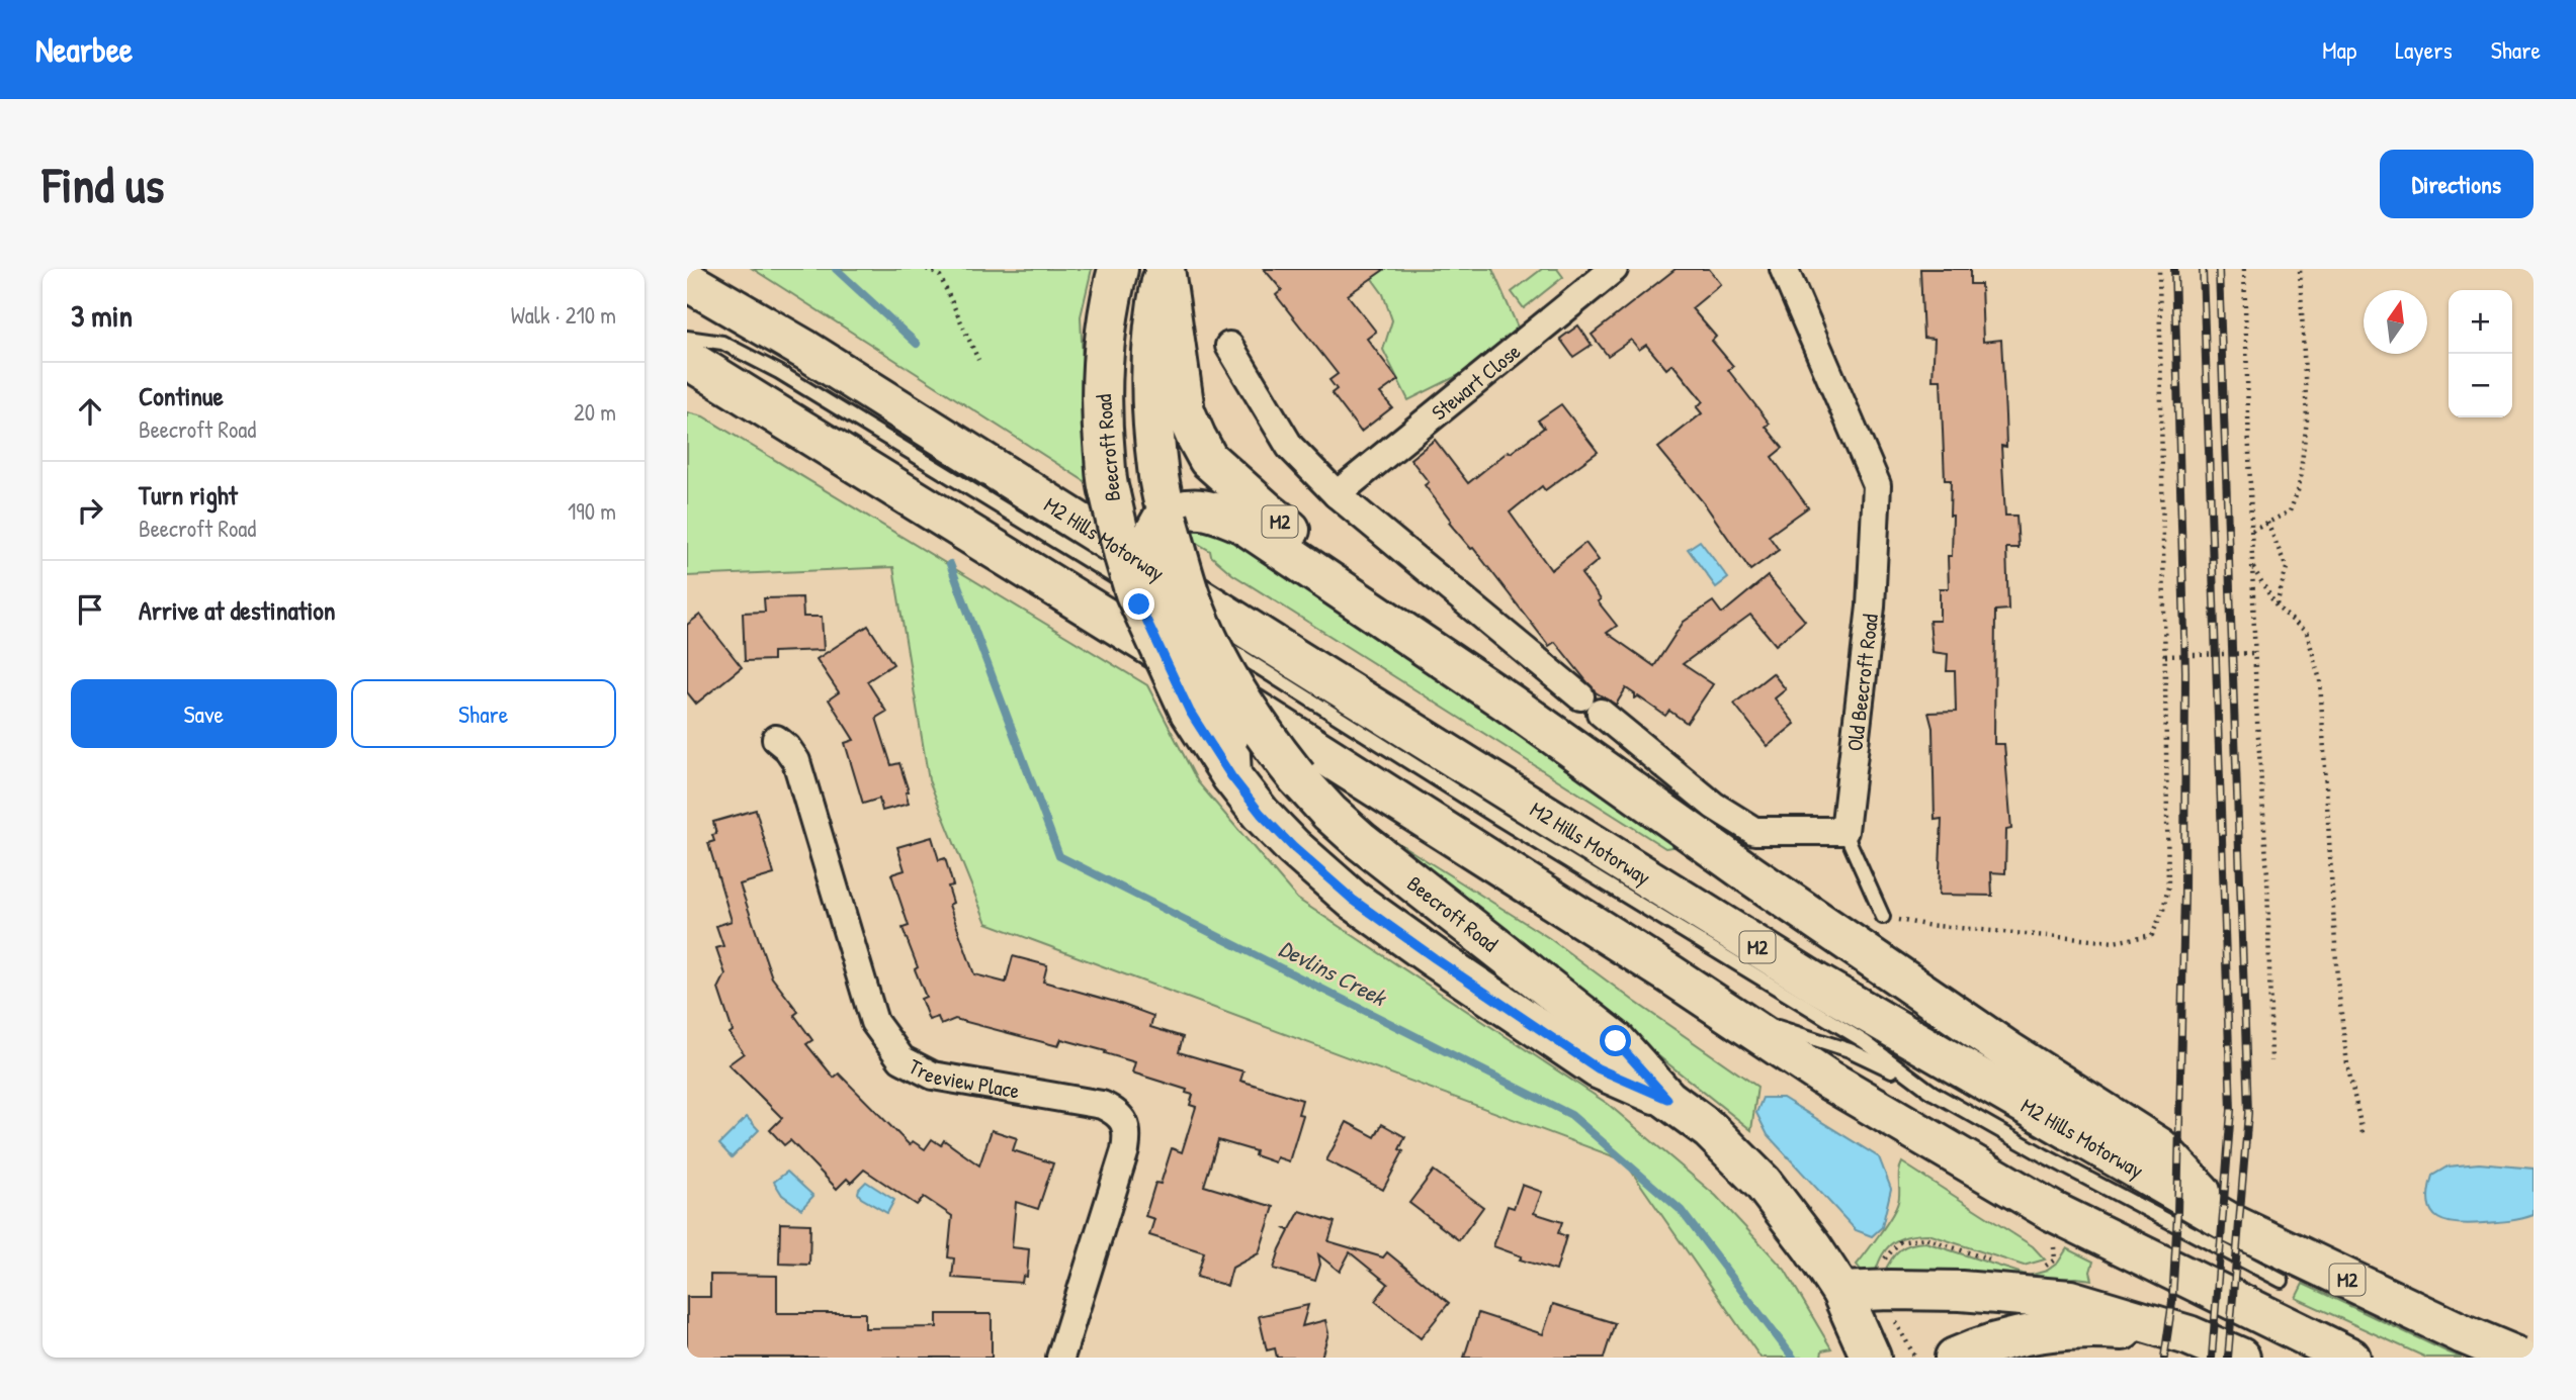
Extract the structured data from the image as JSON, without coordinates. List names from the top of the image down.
{
  "streets": {
    "main road": ["Beecroft Road", "M2", "M2 Hills Motorway"],
    "street": ["Stewart Close", "Old Beecroft Road", "Treeview Place"]
  },
  "crossings": [
    ["Beecroft Road", "M2"],
    ["M2", "M2 Hills Motorway"]
  ],
  "water": ["Devlins Creek"],
  "north": "top",
  "page": {
    "header": "Nearbee",
    "nav": ["Map", "Layers", "Share"],
    "buttons": [
      "Directions",
      ["Save", "Share"]
    ],
    "title": "Find us",
    "heading": ["3 min", "Walk · 210 m"],
    "map_buttons": ["+", "−"],
    "list": [
      ["Continue", "Beecroft Road", "20 m"],
      ["Turn right", "Beecroft Road", "190 m"],
      "Arrive at destination"
    ]
  }
}
